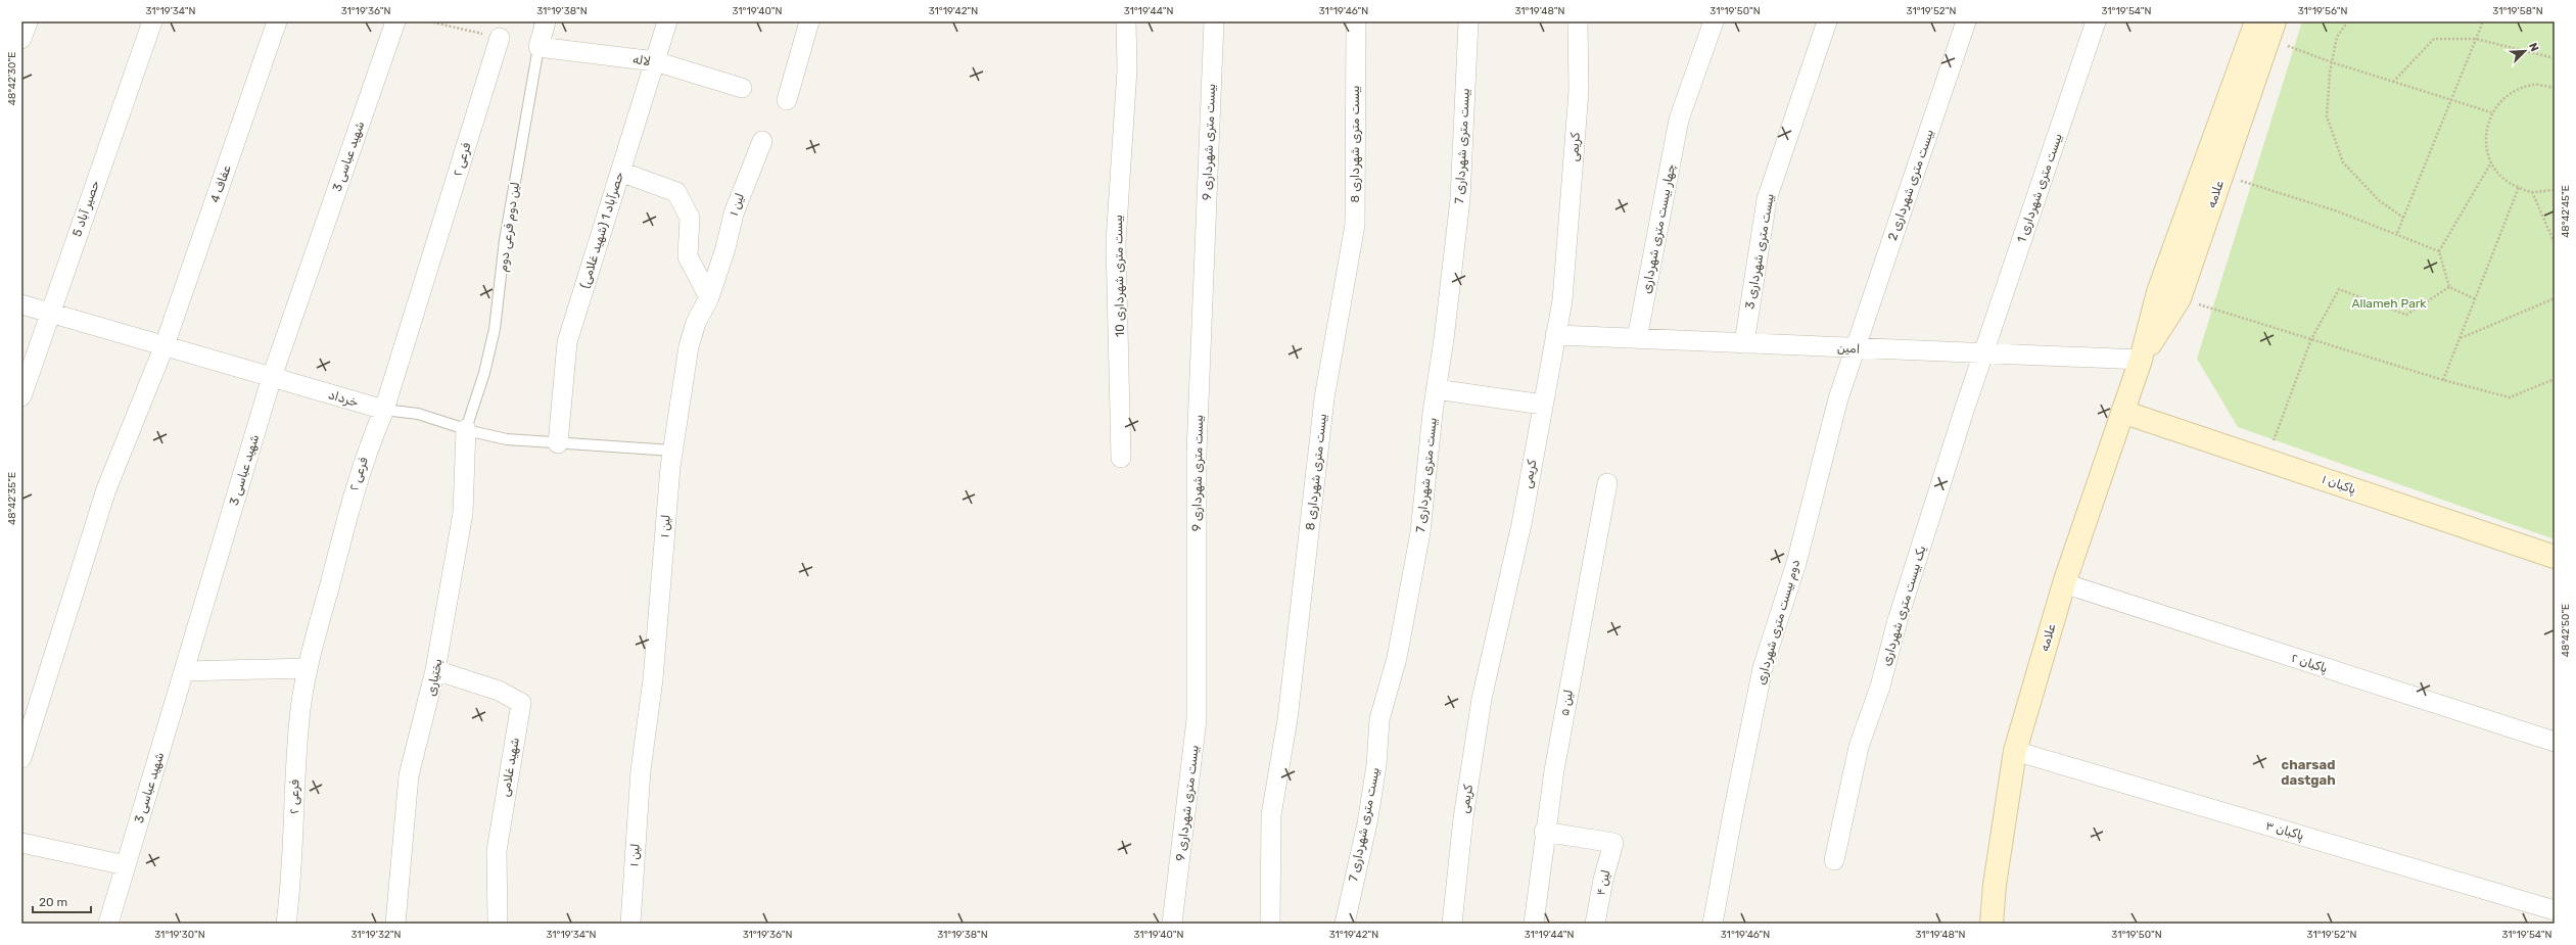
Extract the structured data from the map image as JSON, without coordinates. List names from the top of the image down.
{
  "streets": {
    "street": [
      "لاله",
      "بیست متری شهرداری 9",
      "بیست متری شهرداری 8",
      "بیست متری شهرداری 7",
      "کریمی",
      "شهید عباسی 3",
      "۲ فرعی",
      "عفاف 4",
      "بیست متری شهرداری 2",
      "بیست متری شهرداری 1",
      "علامه",
      "لین ۱",
      "حصیر آباد 5",
      "چهار بیست متری شهرداری",
      "حصرآباد 1 (شهید غلامی)",
      "بیست متری شهرداری 3",
      "بیست متری شهرداری 10",
      "امین",
      "خرداد",
      "پاکبان ۱",
      "یک بیست متری شهرداری",
      "دوم بیست متری شهرداری",
      "پاکبان ۲",
      "بختیاری",
      "لین ۵",
      "شهید غلامی",
      "پاکبان ۳",
      "لین ۴"
    ],
    "lane": ["لین دوم فرعی دوم"]
  },
  "crossings": [
    ["لاله", "لین دوم فرعی دوم"],
    ["لاله", "حصرآباد 1 (شهید غلامی)"],
    ["کریمی", "امین"],
    ["شهید عباسی 3", "خرداد"],
    ["۲ فرعی", "خرداد"],
    ["عفاف 4", "خرداد"],
    ["بیست متری شهرداری 2", "امین"],
    ["بیست متری شهرداری 2", "دوم بیست متری شهرداری"],
    ["بیست متری شهرداری 1", "امین"],
    ["بیست متری شهرداری 1", "یک بیست متری شهرداری"],
    ["علامه", "امین"],
    ["علامه", "پاکبان ۱"],
    ["علامه", "پاکبان ۲"],
    ["علامه", "پاکبان ۳"],
    ["لین ۱", "خرداد"],
    ["حصیر آباد 5", "خرداد"],
    ["لین دوم فرعی دوم", "خرداد"],
    ["لین دوم فرعی دوم", "بختیاری"],
    ["چهار بیست متری شهرداری", "امین"],
    ["حصرآباد 1 (شهید غلامی)", "خرداد"],
    ["بیست متری شهرداری 3", "امین"],
    ["امین", "یک بیست متری شهرداری"],
    ["امین", "دوم بیست متری شهرداری"],
    ["خرداد", "بختیاری"],
    ["بختیاری", "شهید غلامی"],
    ["لین ۵", "لین ۴"]
  ],
  "districts": ["charsad dastgah"],
  "parks": ["Allameh Park"],
  "scale_bar": "20 m",
  "north": "top right",
  "coordinates": [
    "31°19'34\"N",
    "31°19'36\"N",
    "31°19'38\"N",
    "31°19'40\"N",
    "31°19'42\"N",
    "31°19'44\"N",
    "31°19'46\"N",
    "31°19'48\"N",
    "31°19'50\"N",
    "31°19'52\"N",
    "31°19'54\"N",
    "31°19'56\"N",
    "31°19'58\"N",
    "48°42'30\"E",
    "48°42'45\"E",
    "48°42'35\"E",
    "48°42'50\"E",
    "31°19'30\"N",
    "31°19'32\"N"
  ]
}
